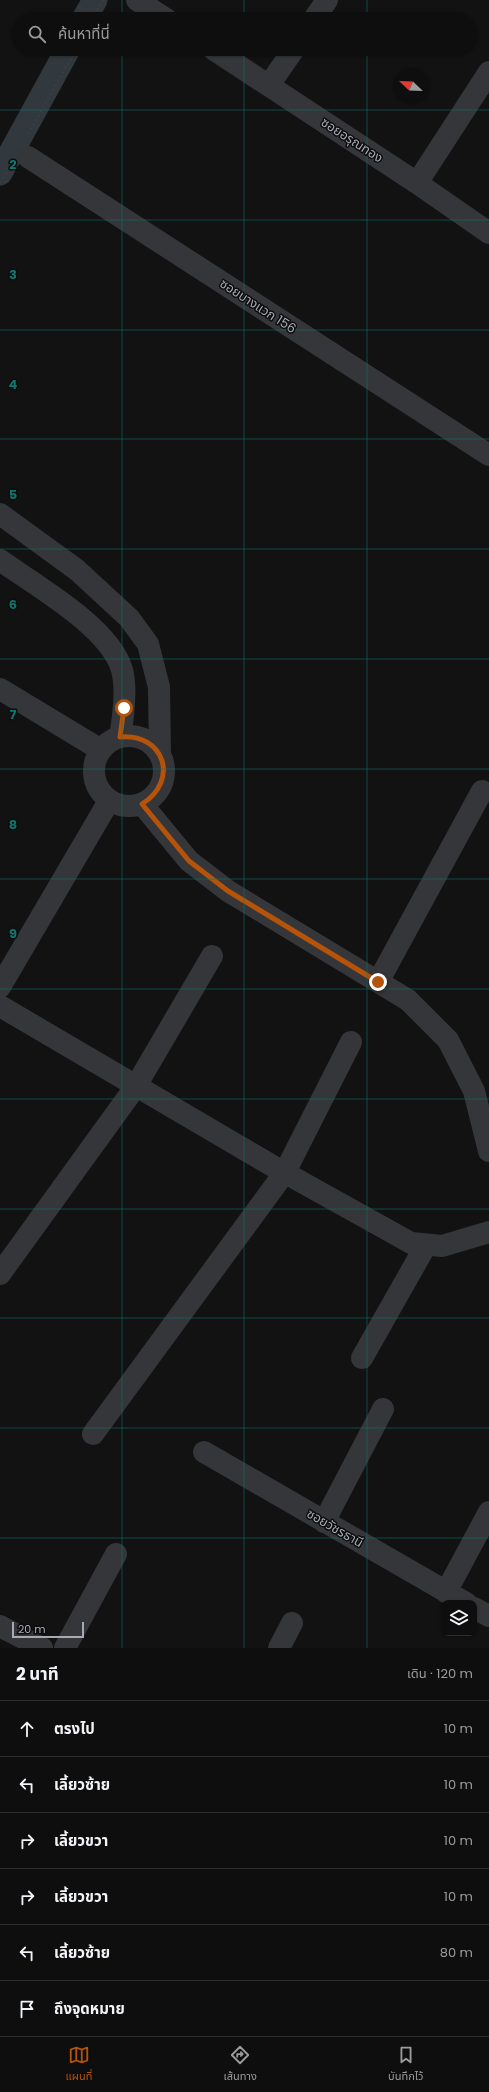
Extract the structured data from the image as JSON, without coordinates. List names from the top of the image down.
{
  "streets": {
    "street": ["ซอยอรุณทอง", "ซอยบางแวก 156", "ซอยวัชรธานี"]
  },
  "scale_bar": "20 m",
  "north": "top left",
  "page": {
    "search": "ค้นหาที่นี่",
    "scale": "20 m",
    "heading": ["2 นาที", "เดิน · 120 m"],
    "list": [
      ["ตรงไป", "10 m"],
      ["เลี้ยวซ้าย", "10 m"],
      ["เลี้ยวขวา", "10 m"],
      ["เลี้ยวขวา", "10 m"],
      ["เลี้ยวซ้าย", "80 m"],
      "ถึงจุดหมาย"
    ],
    "nav": ["แผนที่", "เส้นทาง", "บันทึกไว้"]
  },
  "grid": {
    "rows": [
      "2",
      "3",
      "4",
      "5",
      "6",
      "7",
      "8",
      "9"
    ]
  }
}
